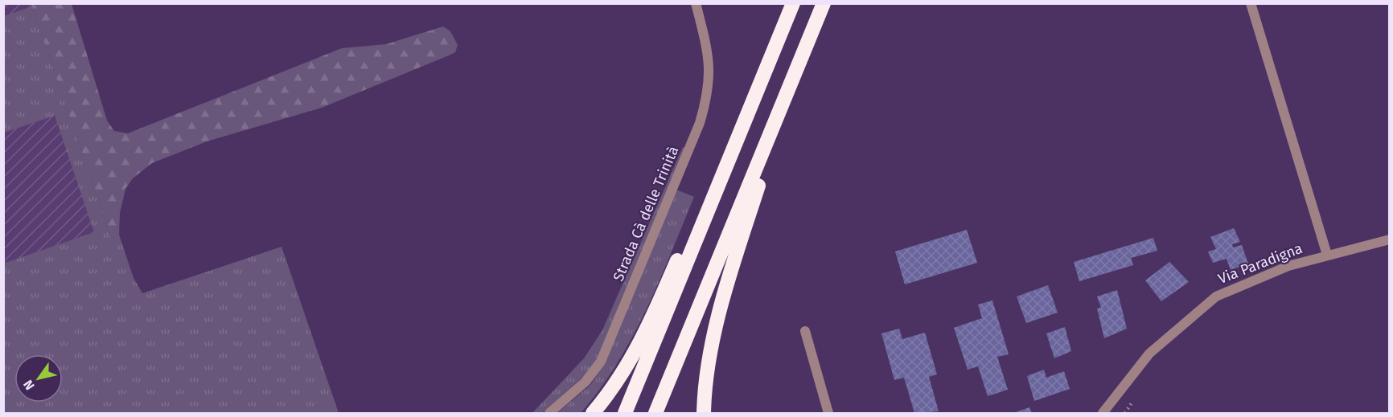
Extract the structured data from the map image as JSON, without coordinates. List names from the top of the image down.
{
  "streets": {
    "street": ["Strada Cà delle Trinità", "Via Paradigna"]
  },
  "north": "bottom left"
}
